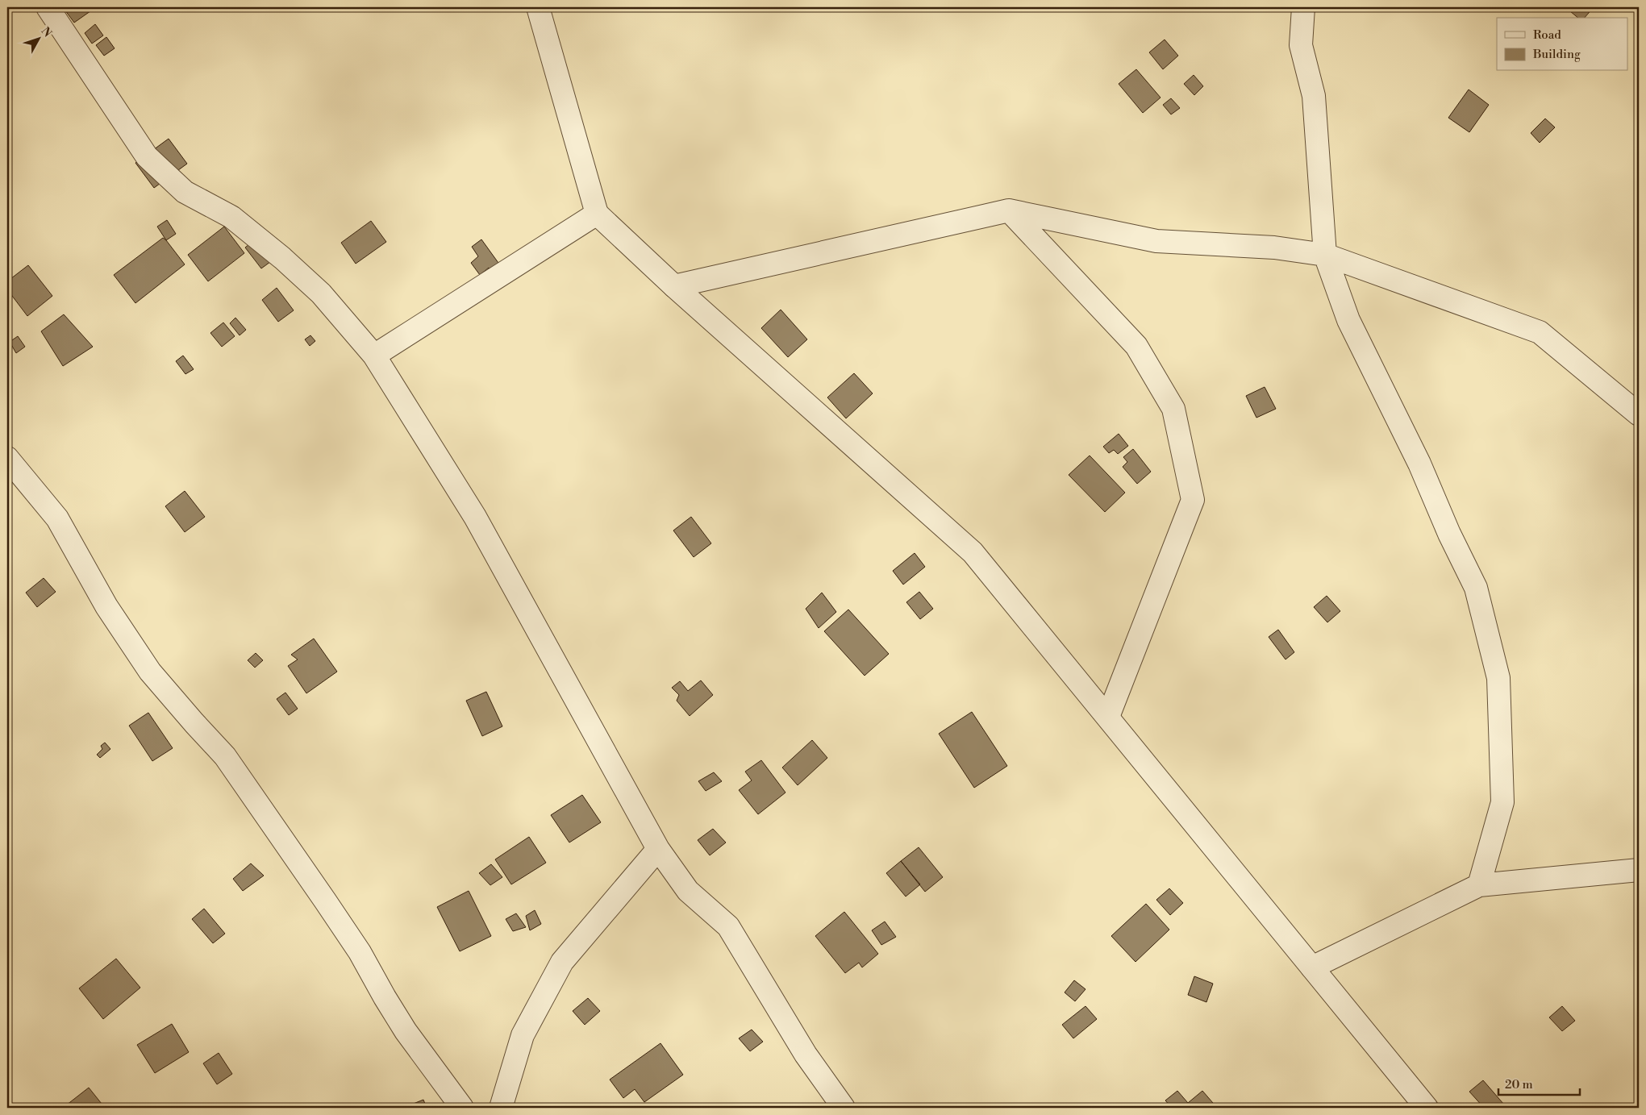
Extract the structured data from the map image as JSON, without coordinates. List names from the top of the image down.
{
  "legend": ["Road", "Building"],
  "scale_bar": "20 m",
  "north": "top right"
}
